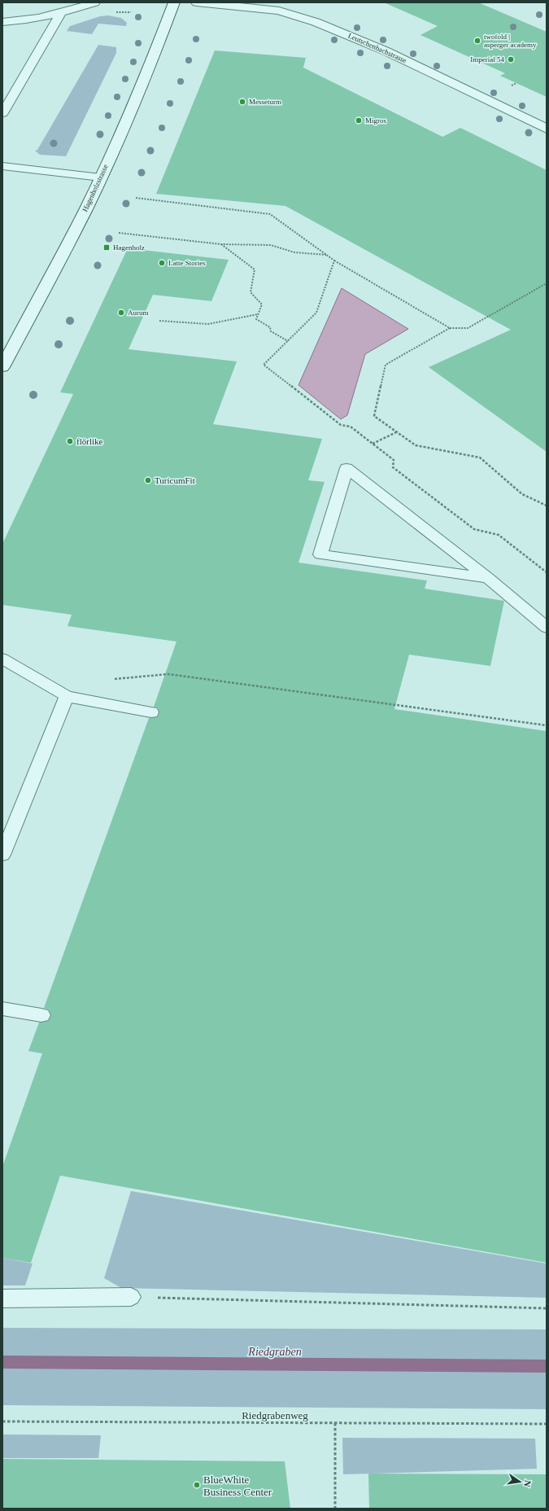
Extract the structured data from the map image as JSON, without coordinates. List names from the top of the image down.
{
  "streets": {
    "street": ["Leutschenbachstrasse", "Hagenholzstrasse"],
    "path": ["Riedgrabenweg"]
  },
  "water": ["Riedgraben"],
  "places": {
    "other": [
      "twofold | asperger academy",
      "Imperial 54",
      "Messeturm",
      "Migros",
      "Latte Stories",
      "Aurum",
      "flörlike",
      "TuricumFit",
      "BlueWhite Business Center"
    ],
    "transit": ["Hagenholz"]
  },
  "north": "right"
}
